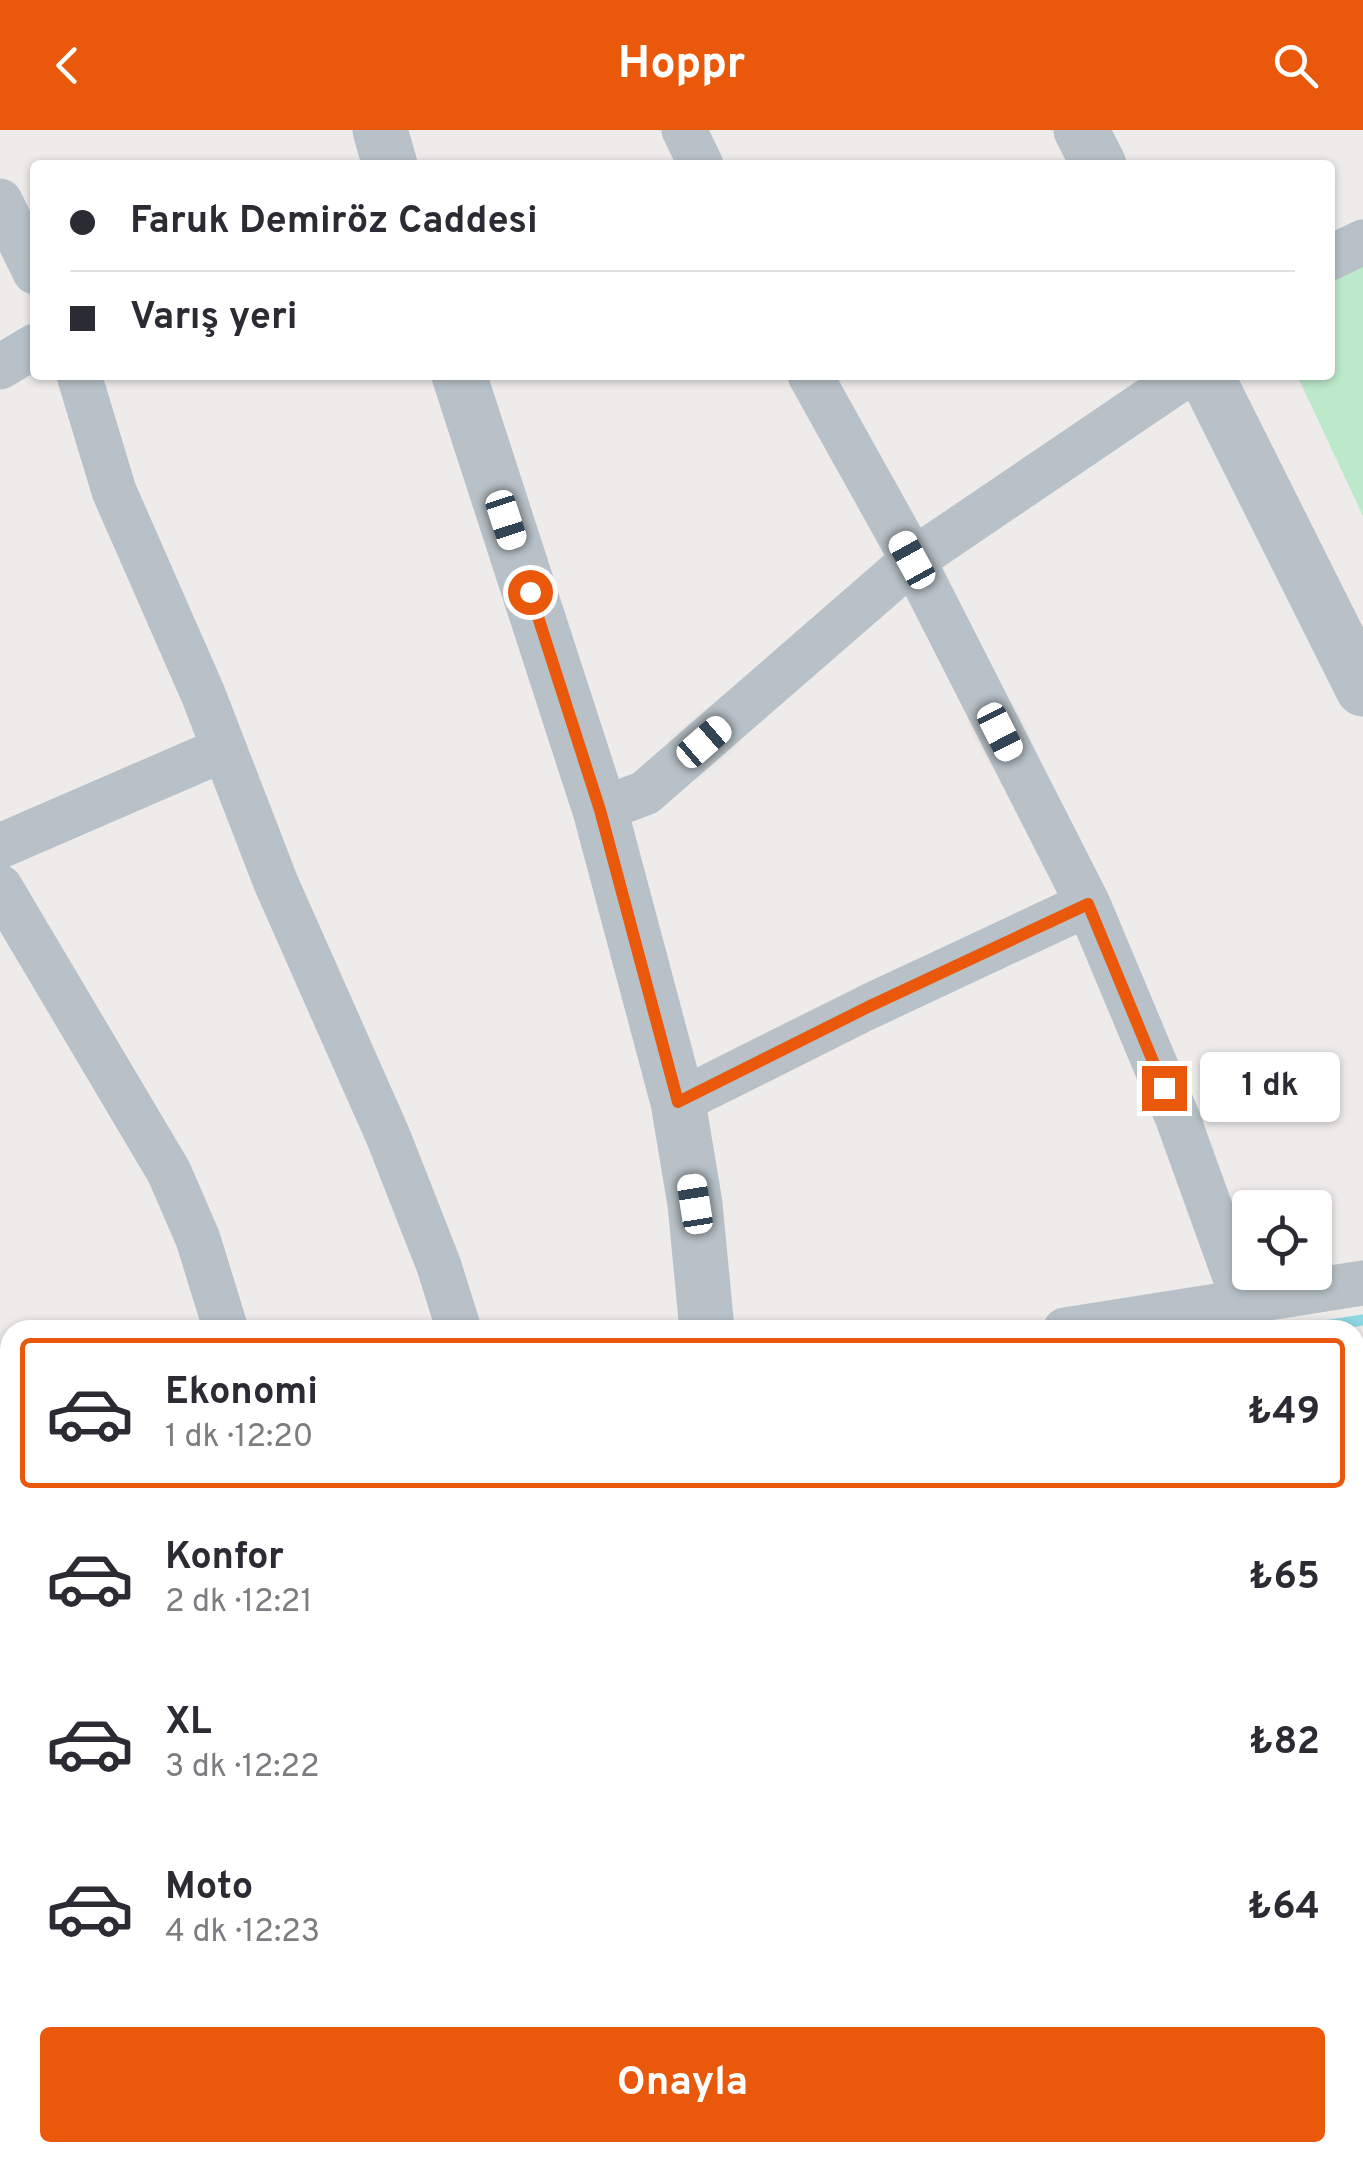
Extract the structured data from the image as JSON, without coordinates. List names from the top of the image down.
{
  "page": {
    "header": "Hoppr",
    "banner": ["Faruk Demiröz Caddesi", "Varış yeri"],
    "bubble": "1 dk",
    "list": [
      {
        "name": "Ekonomi",
        "note": "1 dk · 12:20",
        "value": "₺49"
      },
      {
        "name": "Konfor",
        "note": "2 dk · 12:21",
        "value": "₺65"
      },
      {
        "name": "XL",
        "note": "3 dk · 12:22",
        "value": "₺82"
      },
      {
        "name": "Moto",
        "note": "4 dk · 12:23",
        "value": "₺64"
      }
    ],
    "buttons": "Onayla"
  }
}
